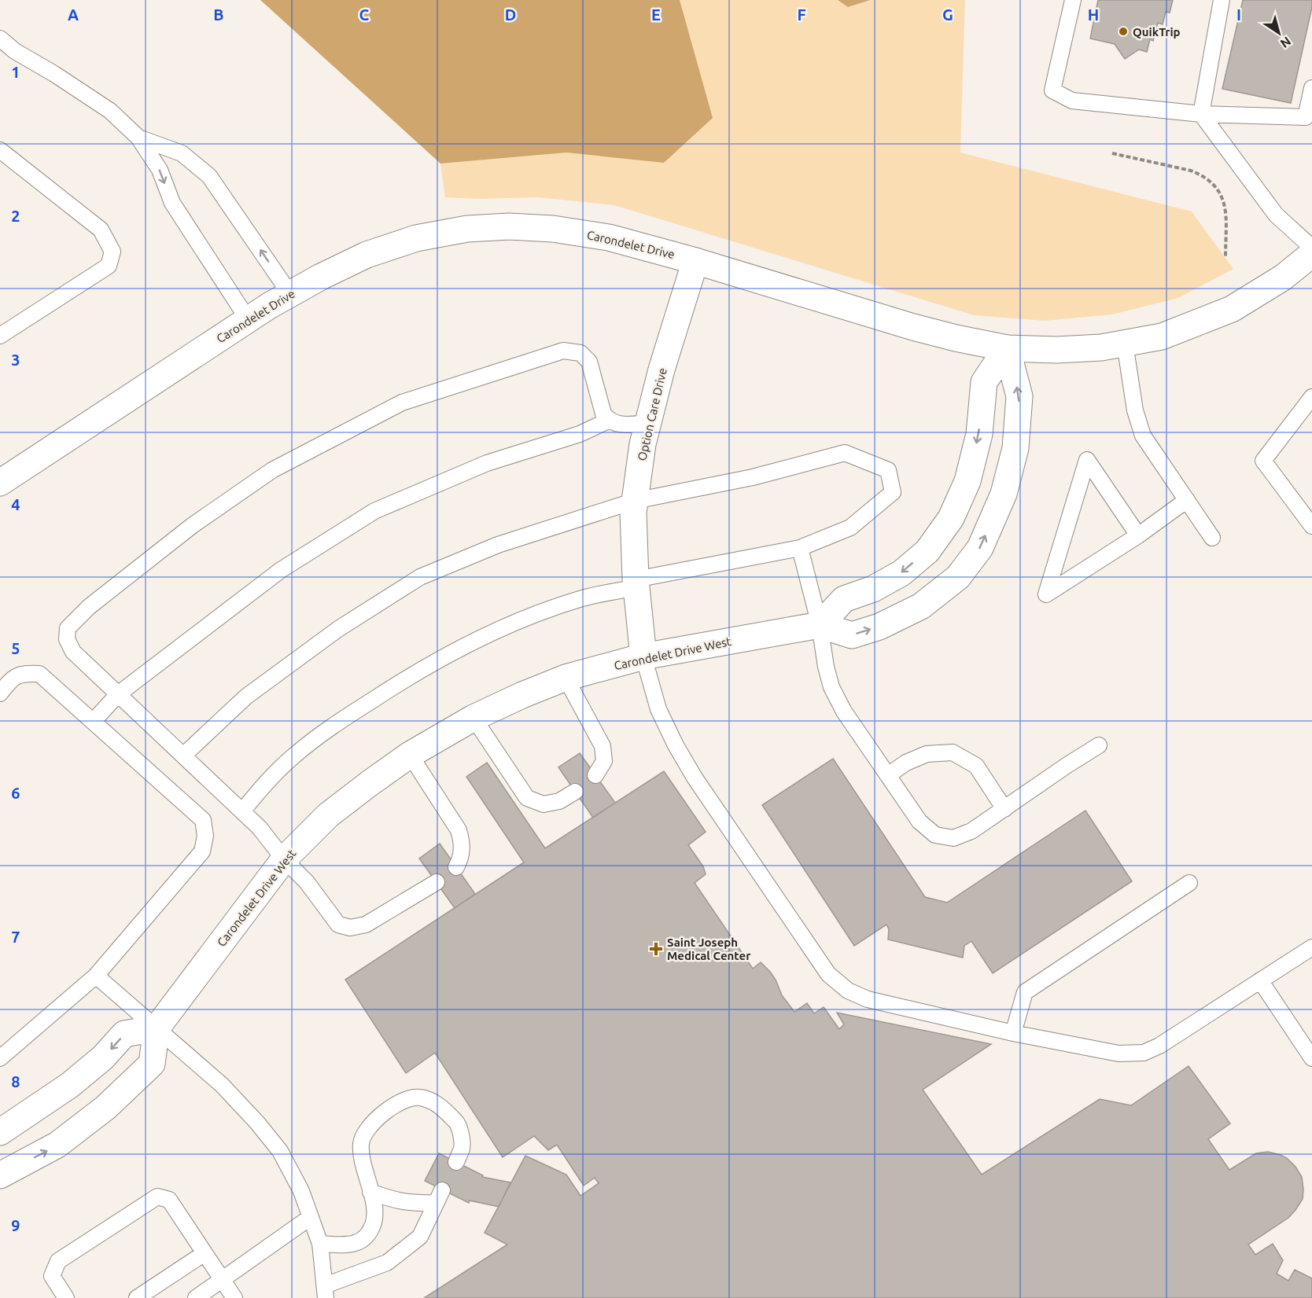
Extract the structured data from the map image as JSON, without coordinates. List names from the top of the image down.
{
  "streets": {
    "street": ["Carondelet Drive", "Option Care Drive", "Carondelet Drive West"]
  },
  "crossings": [
    ["Carondelet Drive", "Option Care Drive"],
    ["Carondelet Drive", "Carondelet Drive West"],
    ["Option Care Drive", "Carondelet Drive West"]
  ],
  "places": {
    "other": ["QuikTrip"],
    "health": ["Saint Joseph Medical Center"]
  },
  "north": "bottom right",
  "grid": {
    "columns": [
      "A",
      "B",
      "C",
      "D",
      "E",
      "F",
      "G",
      "H",
      "I"
    ],
    "rows": [
      "1",
      "2",
      "3",
      "4",
      "5",
      "6",
      "7",
      "8",
      "9"
    ]
  }
}
